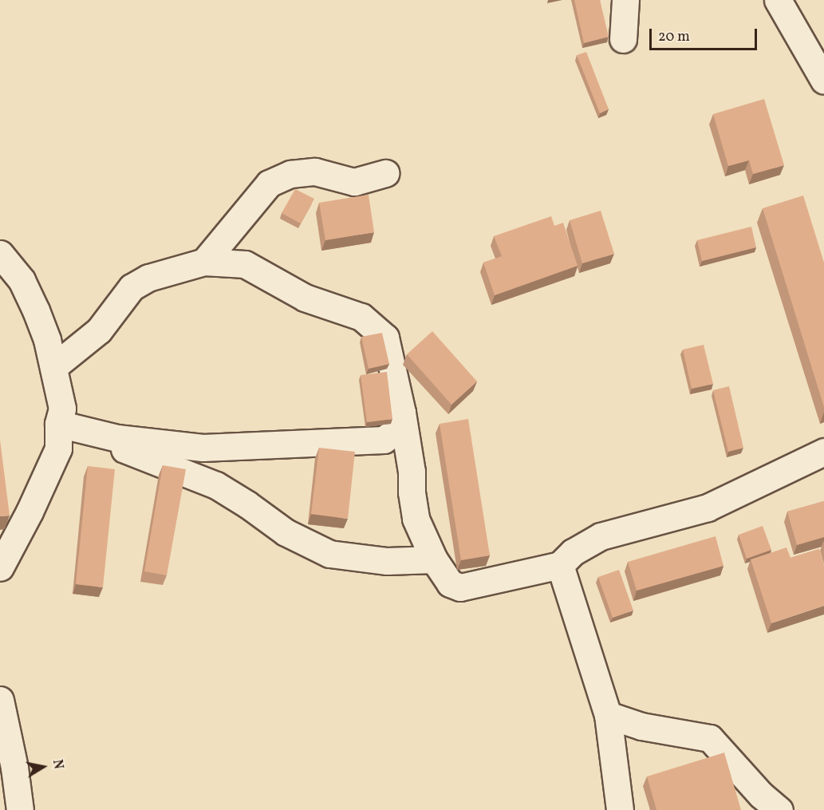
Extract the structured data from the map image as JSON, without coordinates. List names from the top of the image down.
{
  "scale_bar": "20 m",
  "north": "right"
}
